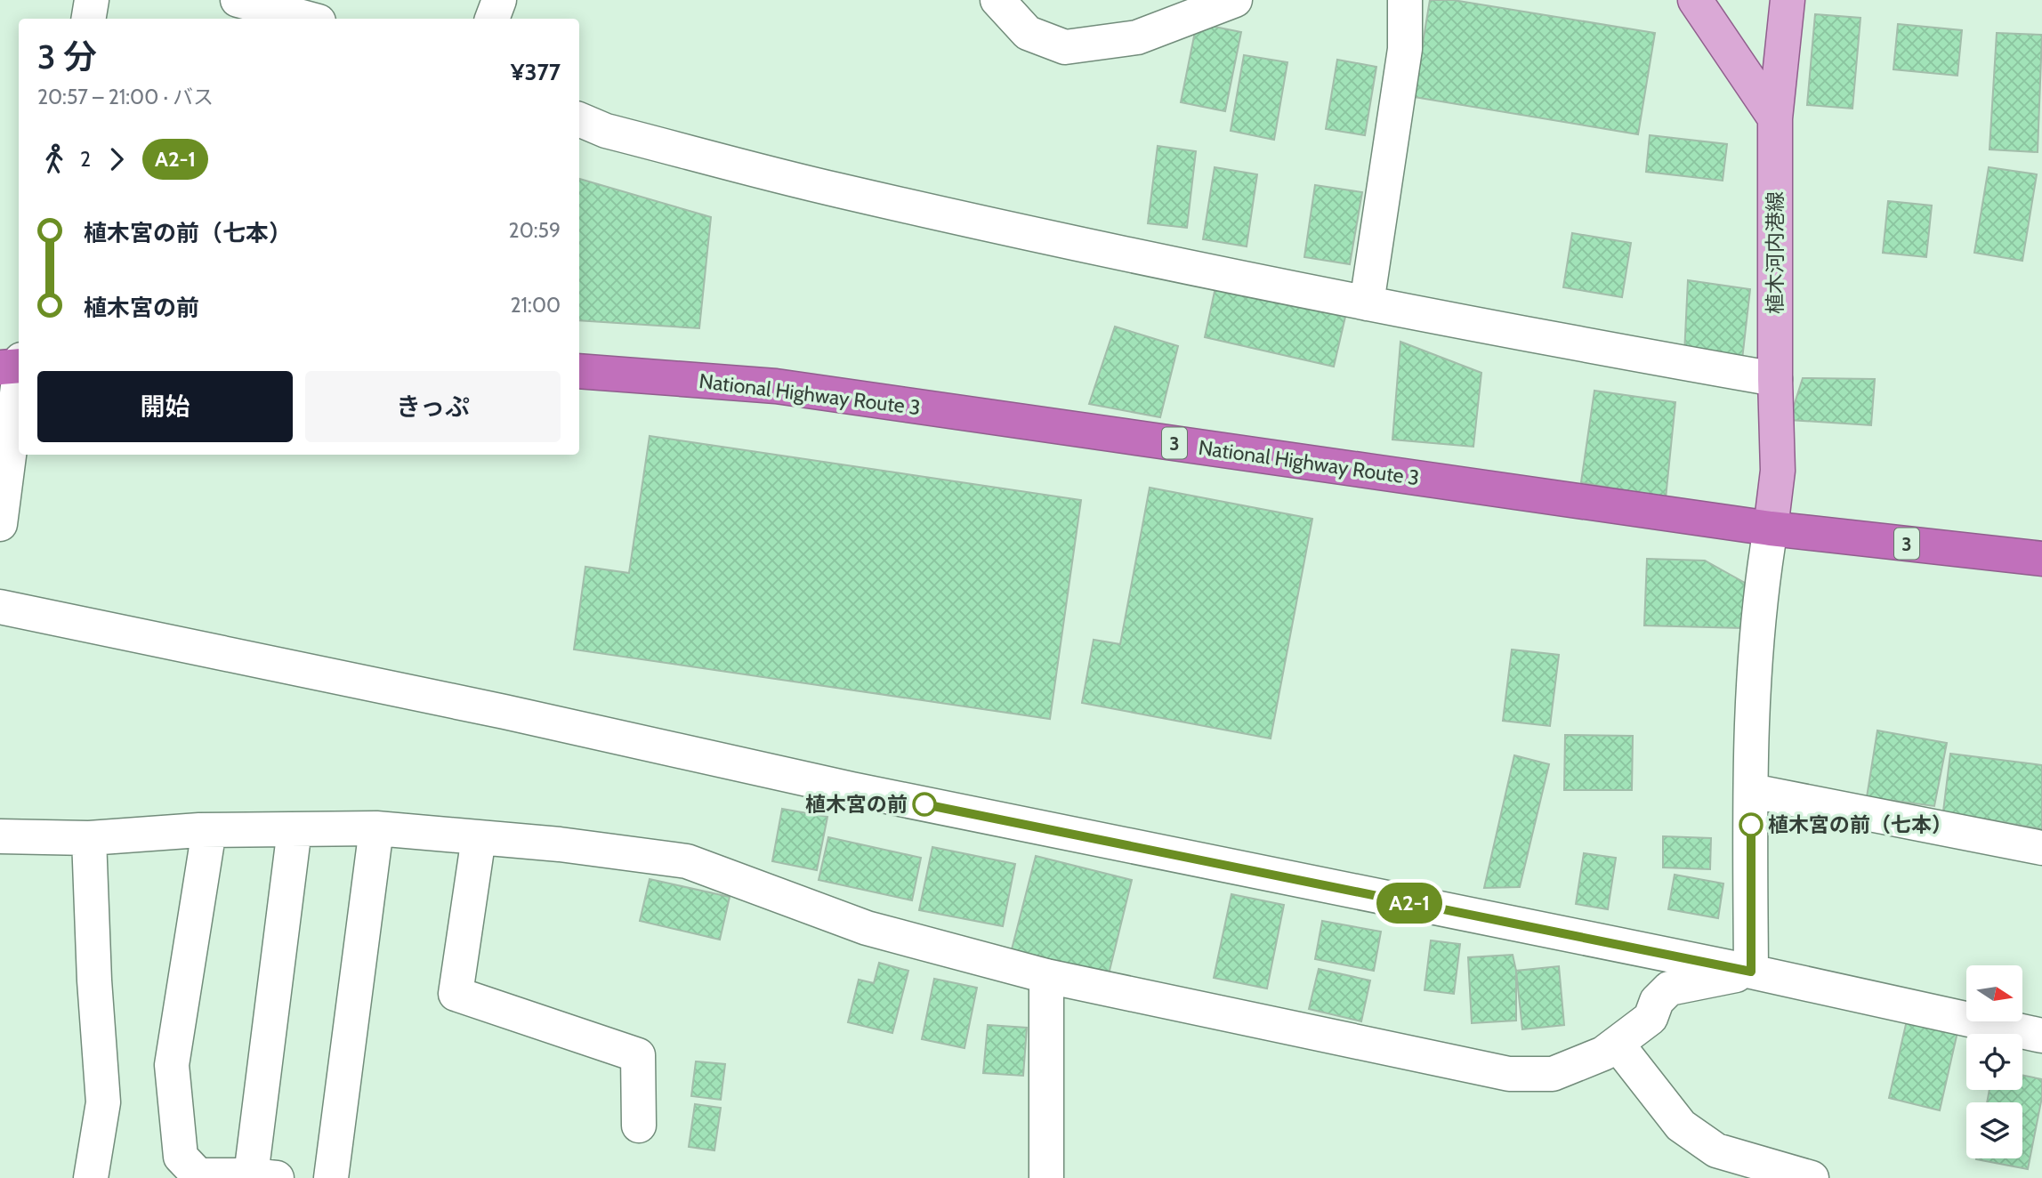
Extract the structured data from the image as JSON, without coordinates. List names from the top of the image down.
{
  "streets": {
    "highway": ["National Highway Route 3", "3"],
    "main road": ["植木河内港線"]
  },
  "crossings": [
    ["植木河内港線", "National Highway Route 3"]
  ],
  "places": ["植木宮の前", "植木宮の前（七本）"],
  "lines": ["bus line A2-1"],
  "north": "right",
  "page": {
    "on_map": "A2-1",
    "heading": ["3 分", "20:57 – 21:00 · バス", "¥377"],
    "legs": ["2", "A2-1"],
    "list": [
      {
        "name": "植木宮の前（七本）",
        "value": "20:59"
      },
      {
        "name": "植木宮の前",
        "value": "21:00"
      }
    ],
    "buttons": ["開始", "きっぷ"]
  }
}
